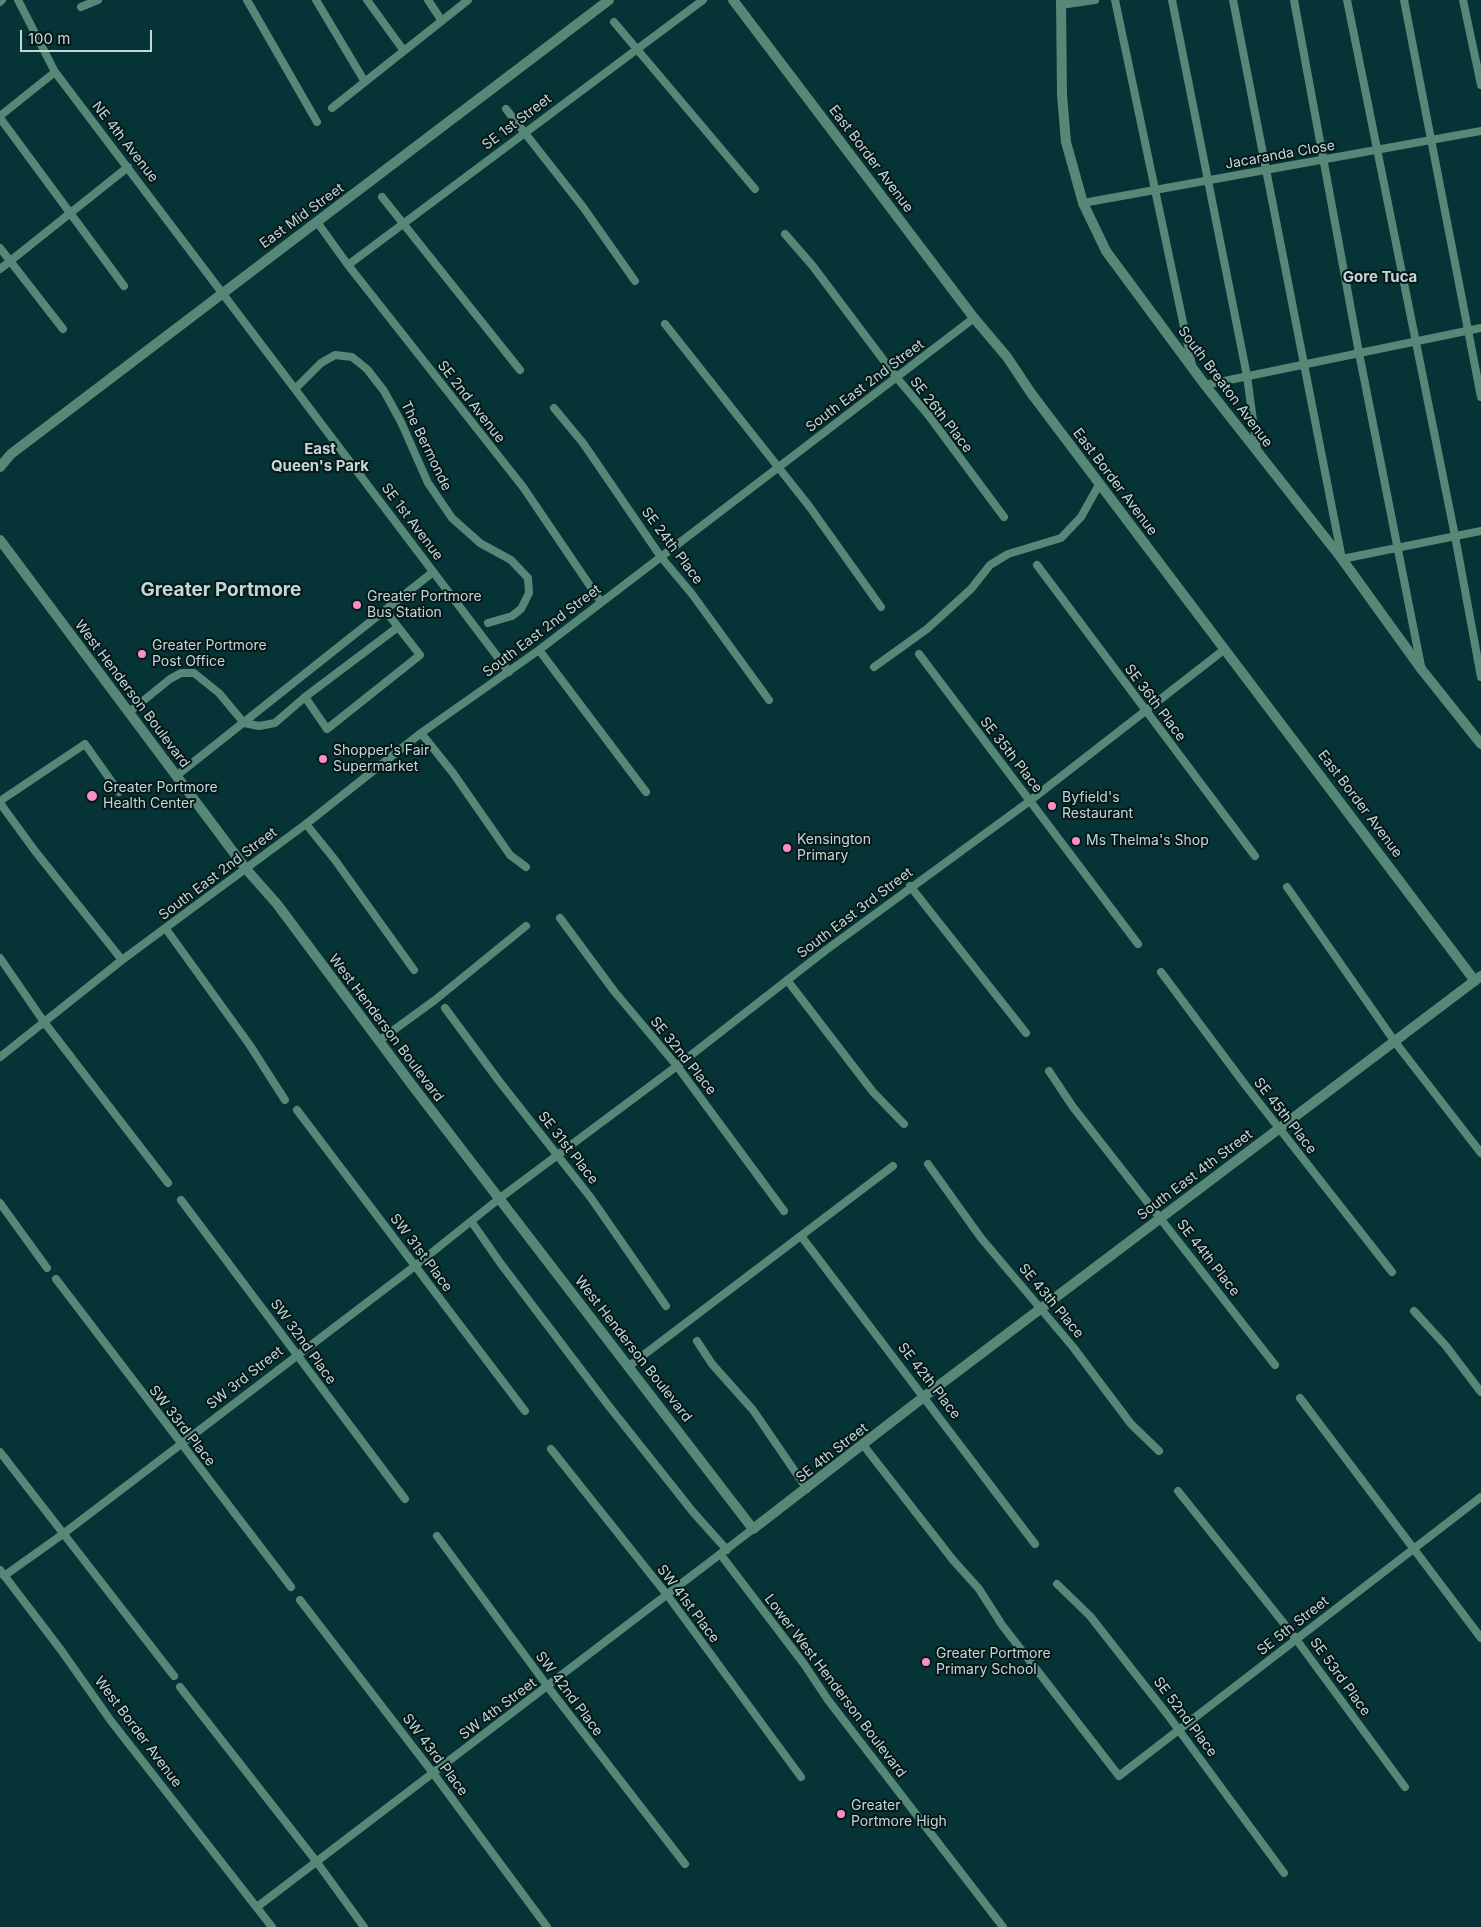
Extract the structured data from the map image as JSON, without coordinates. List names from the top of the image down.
{
  "streets": {
    "street": [
      "SE 1st Street",
      "NE 4th Avenue",
      "Jacaranda Close",
      "East Border Avenue",
      "East Mid Street",
      "South East 2nd Street",
      "South Breaton Avenue",
      "SE 2nd Avenue",
      "SE 26th Place",
      "The Bermonde",
      "SE 1st Avenue",
      "SE 24th Place",
      "West Henderson Boulevard",
      "SE 36th Place",
      "SE 35th Place",
      "South East 3rd Street",
      "SE 32nd Place",
      "SE 45th Place",
      "SE 31st Place",
      "South East 4th Street",
      "SW 31st Place",
      "SE 44th Place",
      "SE 43th Place",
      "SW 32nd Place",
      "SW 3rd Street",
      "SE 42th Place",
      "SW 33rd Place",
      "SE 4th Street",
      "SW 41st Place",
      "SE 5th Street",
      "SE 53rd Place",
      "Lower West Henderson Boulevard",
      "SW 42nd Place",
      "SW 4th Street",
      "SE 52nd Place",
      "West Border Avenue",
      "SW 43rd Place"
    ]
  },
  "crossings": [
    ["SE 1st Street", "SE 2nd Avenue"],
    ["NE 4th Avenue", "East Mid Street"],
    ["NE 4th Avenue", "SE 1st Avenue"],
    ["Jacaranda Close", "South Breaton Avenue"],
    ["East Border Avenue", "South East 2nd Street"],
    ["East Border Avenue", "South East 3rd Street"],
    ["East Border Avenue", "South East 4th Street"],
    ["East Mid Street", "SE 2nd Avenue"],
    ["East Mid Street", "SE 1st Avenue"],
    ["South East 2nd Street", "SE 2nd Avenue"],
    ["South East 2nd Street", "SE 26th Place"],
    ["South East 2nd Street", "SE 1st Avenue"],
    ["South East 2nd Street", "SE 24th Place"],
    ["South East 2nd Street", "West Henderson Boulevard"],
    ["The Bermonde", "SE 1st Avenue"],
    ["West Henderson Boulevard", "South East 3rd Street"],
    ["West Henderson Boulevard", "SW 3rd Street"],
    ["West Henderson Boulevard", "SE 4th Street"],
    ["West Henderson Boulevard", "SW 4th Street"],
    ["SE 36th Place", "South East 3rd Street"],
    ["SE 35th Place", "South East 3rd Street"],
    ["South East 3rd Street", "SE 32nd Place"],
    ["South East 3rd Street", "SE 31st Place"],
    ["South East 3rd Street", "SW 3rd Street"],
    ["SE 45th Place", "South East 4th Street"],
    ["South East 4th Street", "SE 44th Place"],
    ["South East 4th Street", "SE 43th Place"],
    ["South East 4th Street", "SE 42th Place"],
    ["South East 4th Street", "SE 4th Street"],
    ["SW 31st Place", "SW 3rd Street"],
    ["SW 32nd Place", "SW 3rd Street"],
    ["SW 3rd Street", "SW 33rd Place"],
    ["SW 3rd Street", "Lower West Henderson Boulevard"],
    ["SW 3rd Street", "West Border Avenue"],
    ["SE 42th Place", "SE 4th Street"],
    ["SE 4th Street", "SE 5th Street"],
    ["SE 4th Street", "SW 4th Street"],
    ["SW 41st Place", "SW 4th Street"],
    ["SE 5th Street", "SE 53rd Place"],
    ["SE 5th Street", "SE 52nd Place"],
    ["Lower West Henderson Boulevard", "SW 4th Street"],
    ["SW 42nd Place", "SW 4th Street"],
    ["SW 4th Street", "West Border Avenue"],
    ["SW 4th Street", "SW 43rd Place"]
  ],
  "districts": ["Gore Tuca", "East Queen's Park", "Greater Portmore"],
  "places": [
    "Greater Portmore Bus Station",
    "Greater Portmore Post Office",
    "Shopper's Fair Supermarket",
    "Greater Portmore Health Center",
    "Byfield's Restaurant",
    "Ms Thelma's Shop",
    "Kensington Primary",
    "Greater Portmore Primary School",
    "Greater Portmore High"
  ],
  "scale_bar": "100 m"
}
